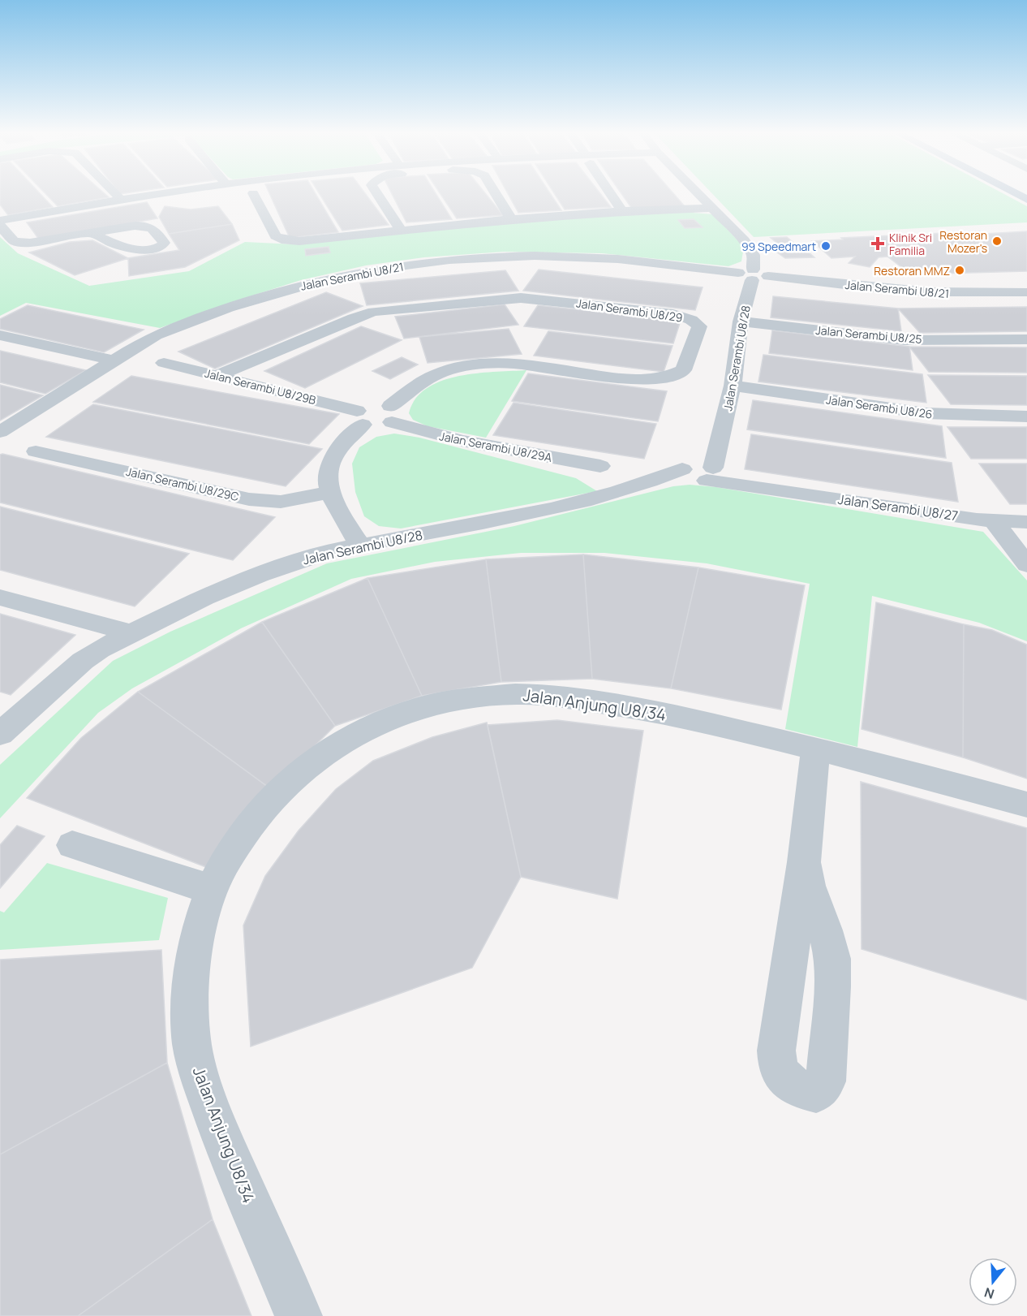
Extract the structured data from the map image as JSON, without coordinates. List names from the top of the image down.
{
  "streets": {
    "street": [
      "Jalan Serambi U8/21",
      "Jalan Serambi U8/29",
      "Jalan Serambi U8/25",
      "Jalan Serambi U8/28",
      "Jalan Serambi U8/29B",
      "Jalan Serambi U8/26",
      "Jalan Serambi U8/29A",
      "Jalan Serambi U8/29C",
      "Jalan Serambi U8/27",
      "Jalan Anjung U8/34"
    ]
  },
  "crossings": [
    ["Jalan Serambi U8/21", "Jalan Serambi U8/28"],
    ["Jalan Serambi U8/29", "Jalan Serambi U8/29B"],
    ["Jalan Serambi U8/29", "Jalan Serambi U8/29A"],
    ["Jalan Serambi U8/25", "Jalan Serambi U8/28"],
    ["Jalan Serambi U8/28", "Jalan Serambi U8/26"],
    ["Jalan Serambi U8/28", "Jalan Serambi U8/27"],
    ["Jalan Serambi U8/29B", "Jalan Serambi U8/29A"]
  ],
  "places": {
    "other": ["Restoran Mozer's", "99 Speedmart", "Restoran MMZ"],
    "health": ["Klinik Sri Familia"]
  },
  "north": "bottom"
}
